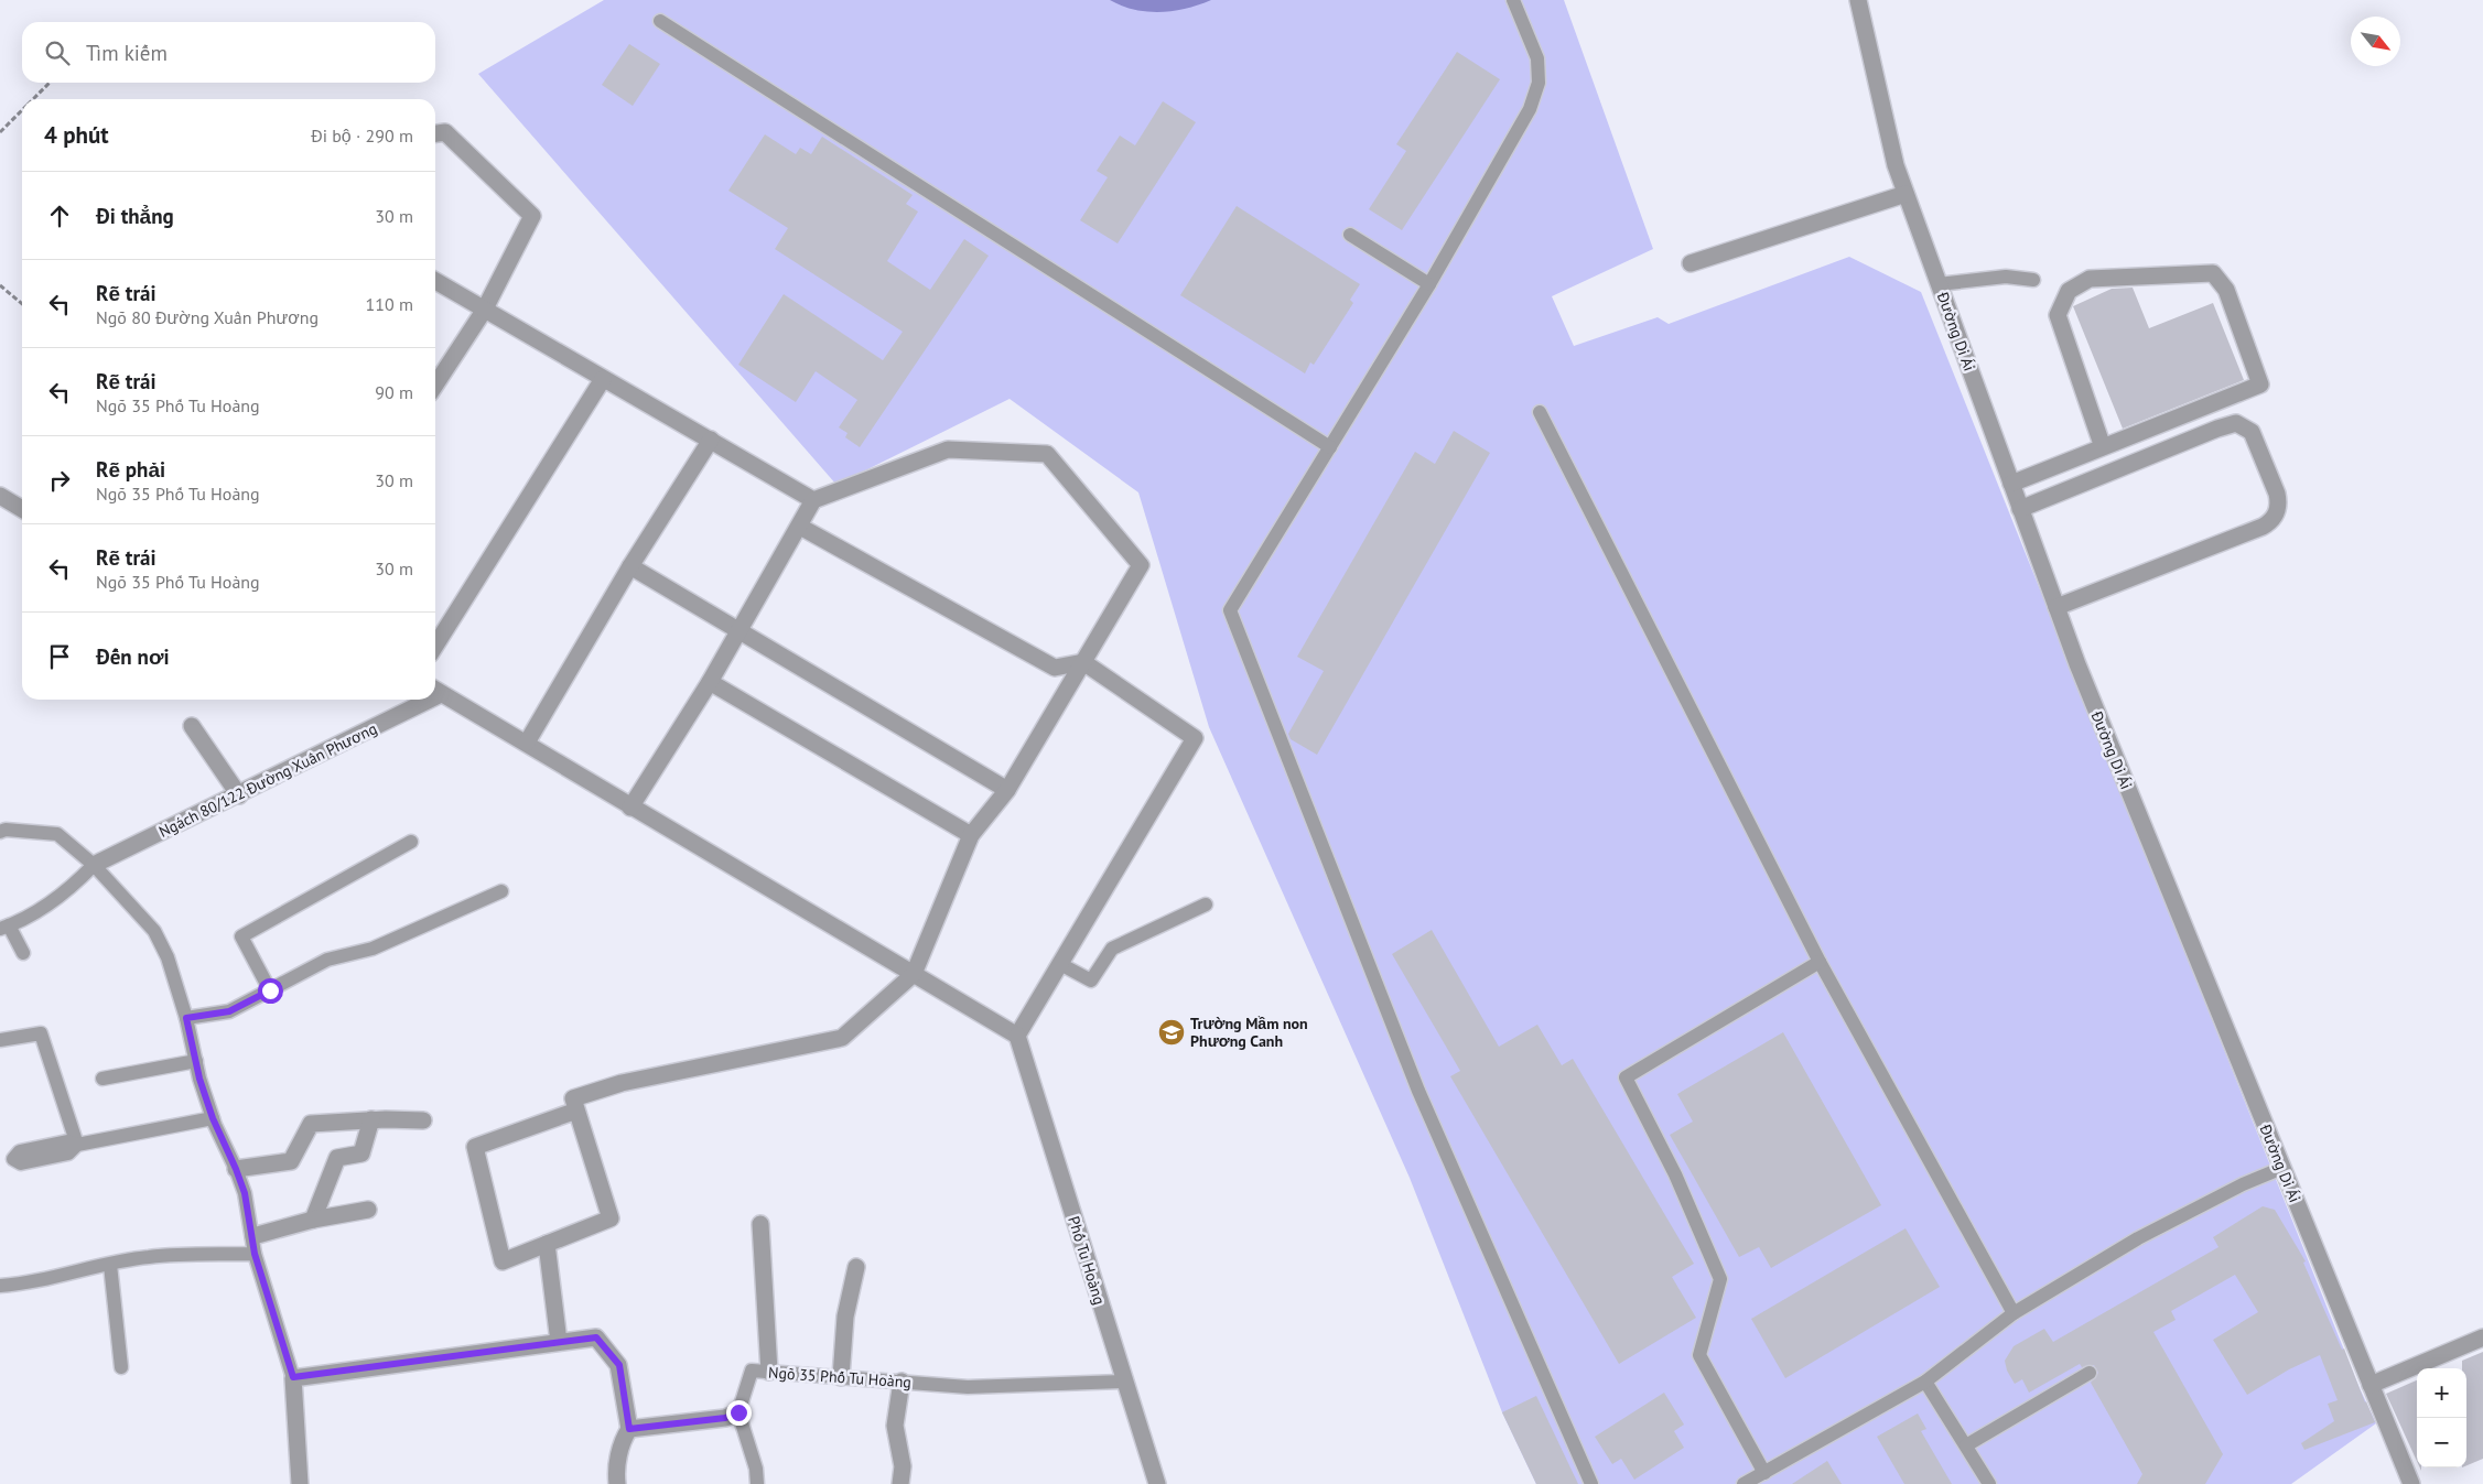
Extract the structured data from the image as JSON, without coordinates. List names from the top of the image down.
{
  "streets": {
    "street": ["Đường Di Ái", "Ngách 80/122 Đường Xuân Phương", "Phố Tu Hoàng"],
    "lane": ["Ngõ 35 Phố Tu Hoàng"]
  },
  "crossings": [
    ["Phố Tu Hoàng", "Ngõ 35 Phố Tu Hoàng"]
  ],
  "places": {
    "school or university": ["Trường Mầm non Phương Canh"]
  },
  "north": "bottom right",
  "page": {
    "search": "Tìm kiếm",
    "heading": ["4 phút", "Đi bộ · 290 m"],
    "list": [
      ["Đi thẳng", "30 m"],
      ["Rẽ trái", "Ngõ 80 Đường Xuân Phương", "110 m"],
      ["Rẽ trái", "Ngõ 35 Phố Tu Hoàng", "90 m"],
      ["Rẽ phải", "Ngõ 35 Phố Tu Hoàng", "30 m"],
      ["Rẽ trái", "Ngõ 35 Phố Tu Hoàng", "30 m"],
      "Đến nơi"
    ],
    "map_buttons": ["+", "−"]
  }
}
